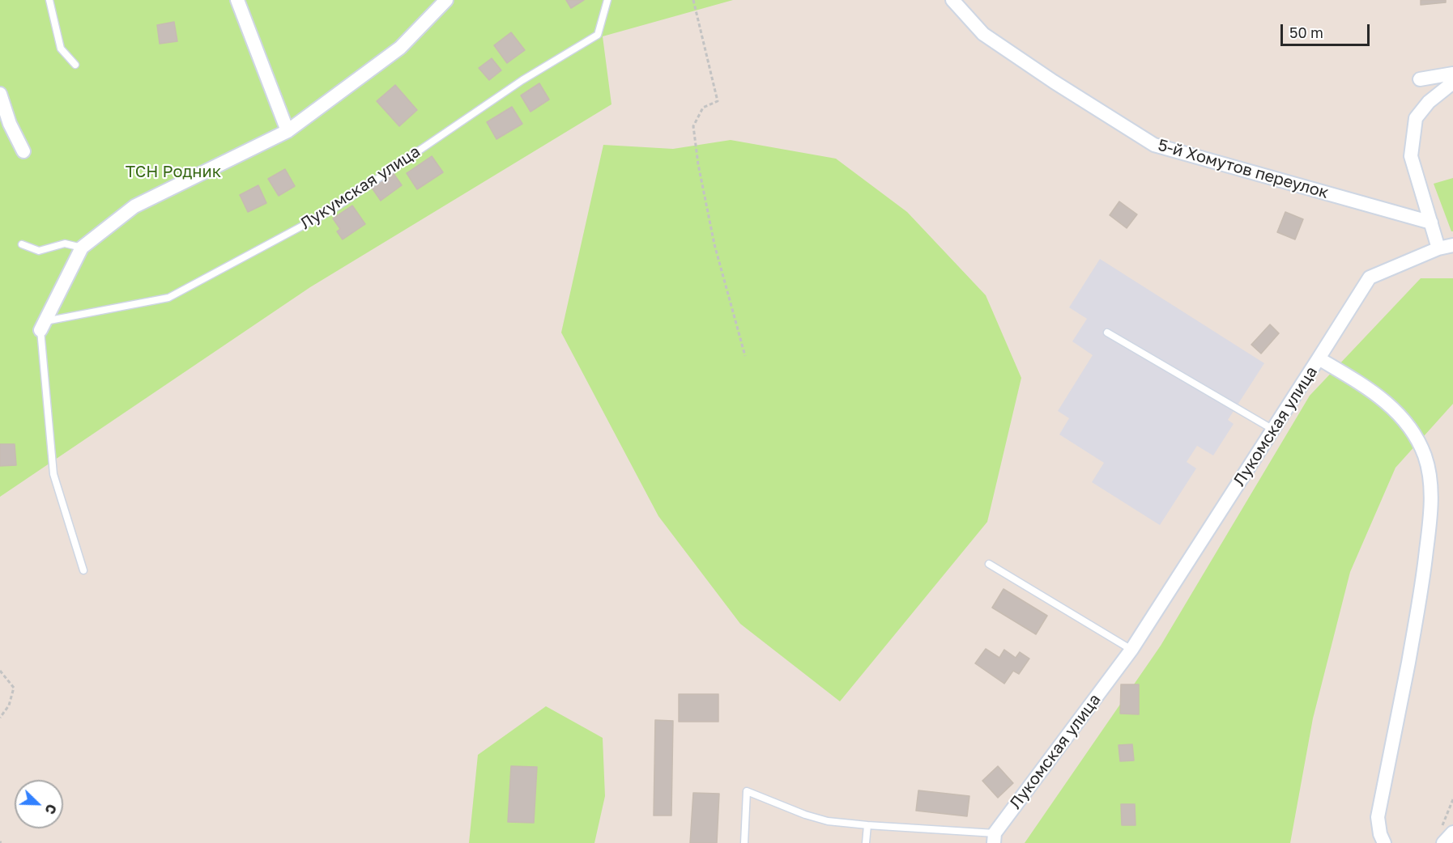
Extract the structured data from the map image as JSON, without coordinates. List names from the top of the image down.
{
  "streets": {
    "street": ["5-й Хомутов переулок", "Лукомская улица"],
    "lane": ["Лукумская улица"]
  },
  "parks": ["ТСН Родник"],
  "scale_bar": "50 m",
  "north": "bottom right"
}
